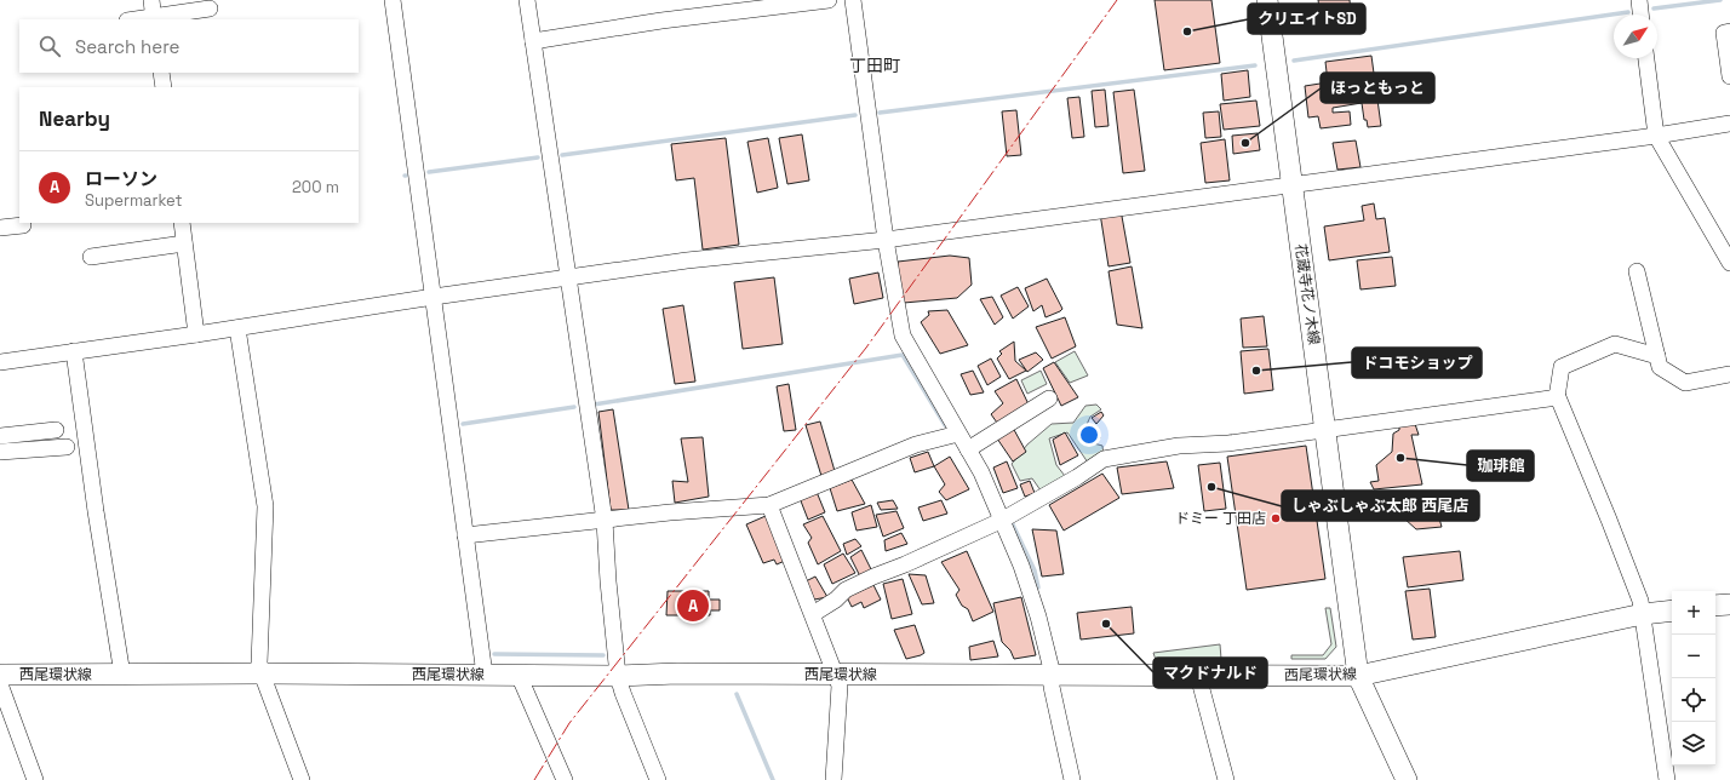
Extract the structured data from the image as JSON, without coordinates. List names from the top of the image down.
{
  "streets": {
    "main road": ["花蔵寺花ノ木線", "西尾環状線"]
  },
  "crossings": [
    ["花蔵寺花ノ木線", "西尾環状線"]
  ],
  "districts": ["丁田町"],
  "places": [
    "クリエイトSD",
    "ほっともっと",
    "ドコモショップ",
    "珈琲館",
    "しゃぶしゃぶ太郎 西尾店",
    "ドミー 丁田店",
    "マクドナルド"
  ],
  "north": "top right",
  "page": {
    "search": "Search here",
    "heading": "Nearby",
    "list": [
      {
        "mark": "A",
        "name": "ローソン",
        "note": "Supermarket",
        "value": "200 m"
      }
    ],
    "pins": "A",
    "map_buttons": ["+", "−"]
  }
}
